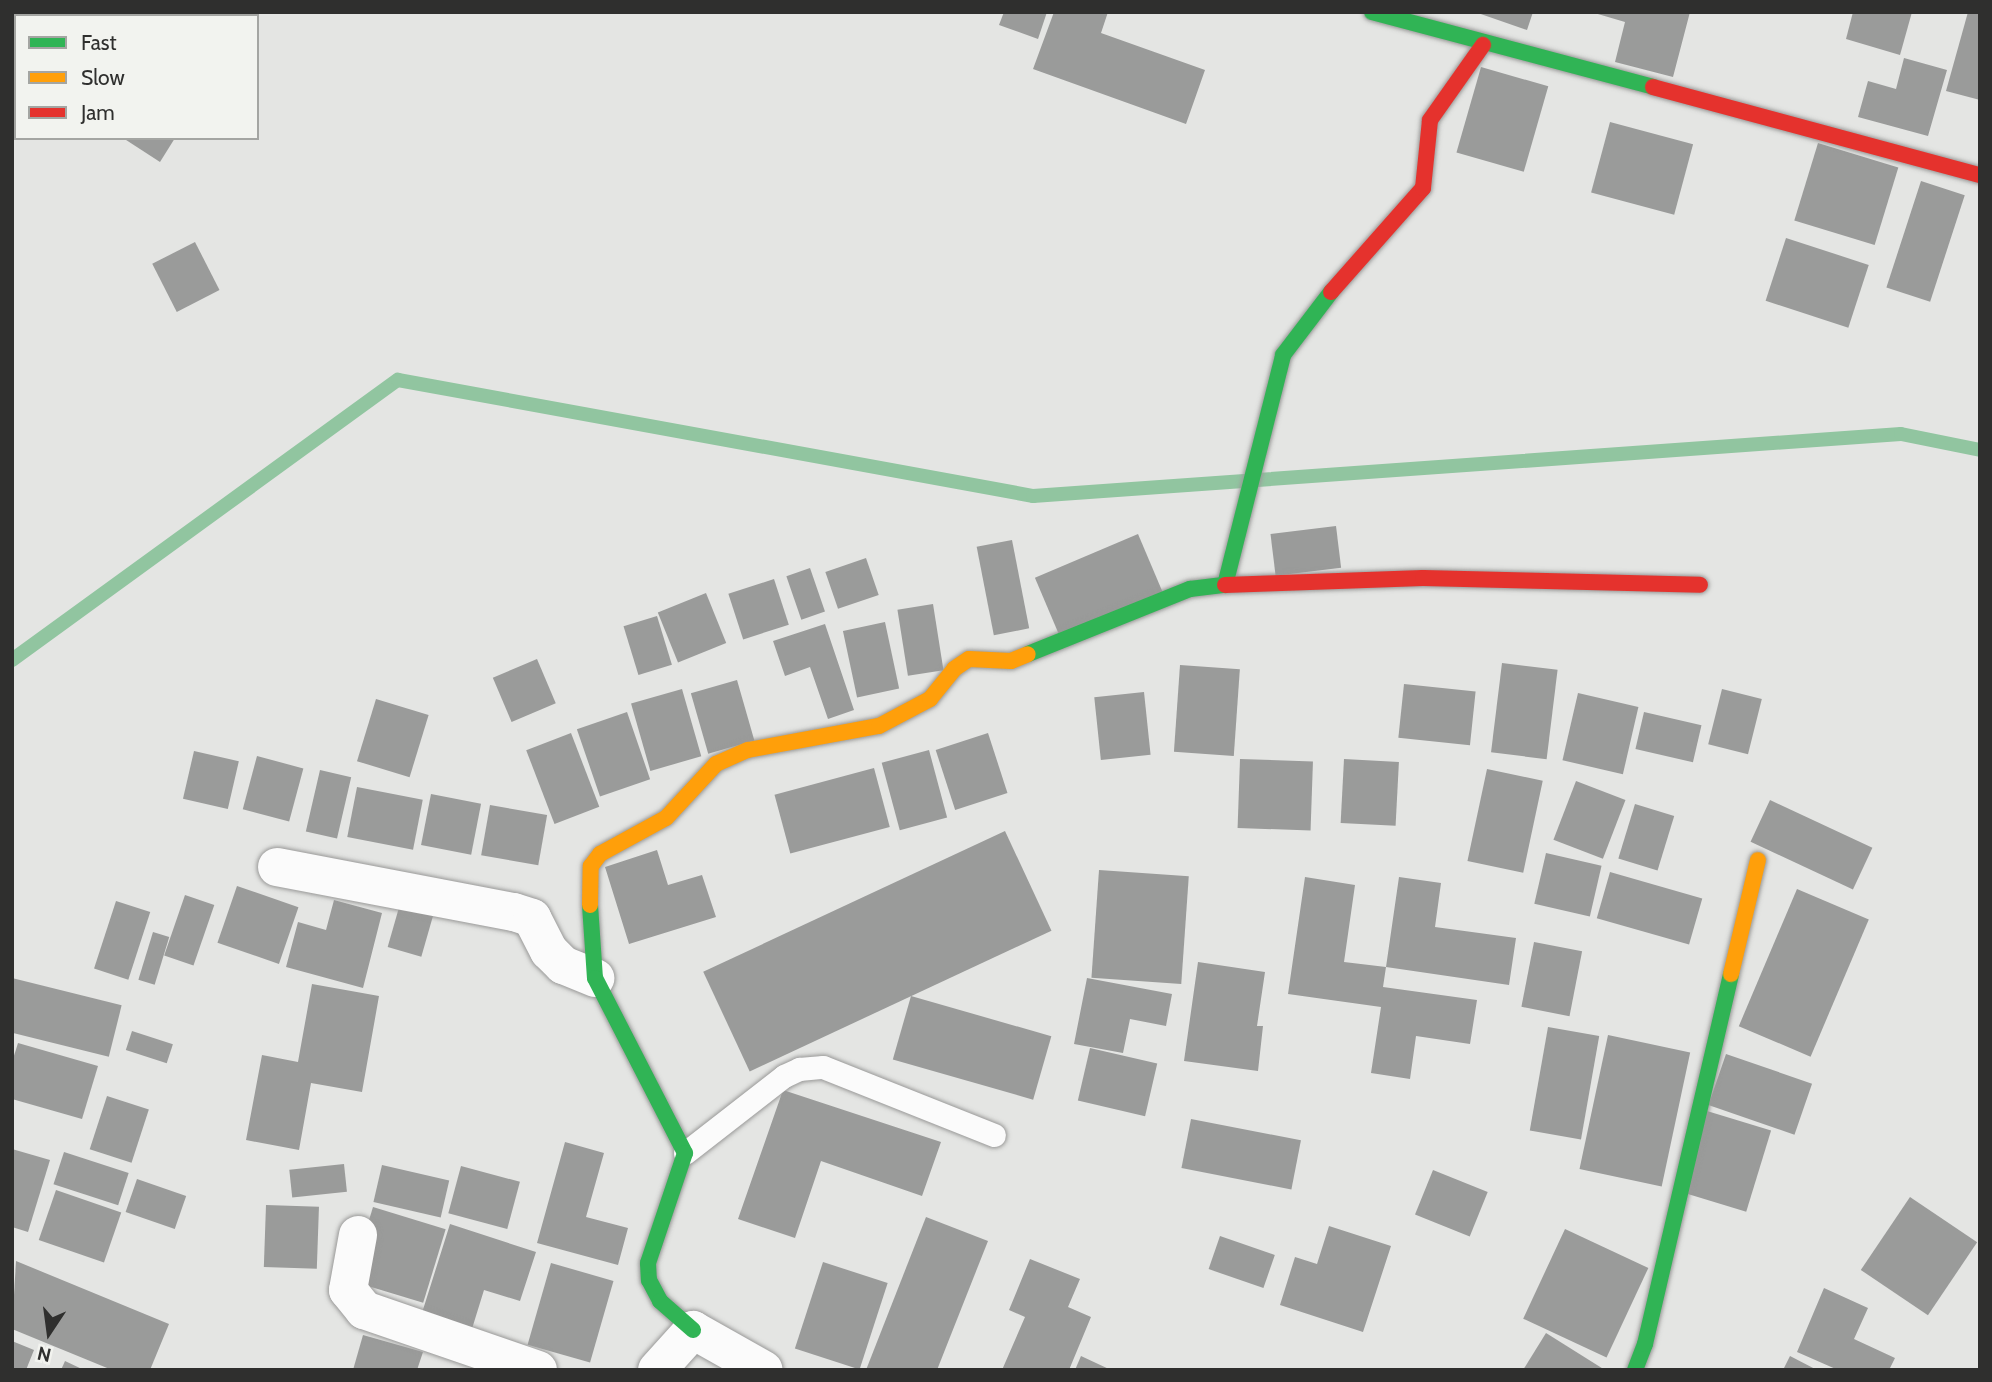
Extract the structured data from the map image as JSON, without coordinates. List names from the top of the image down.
{
  "legend": ["Fast", "Slow", "Jam"],
  "north": "bottom"
}
